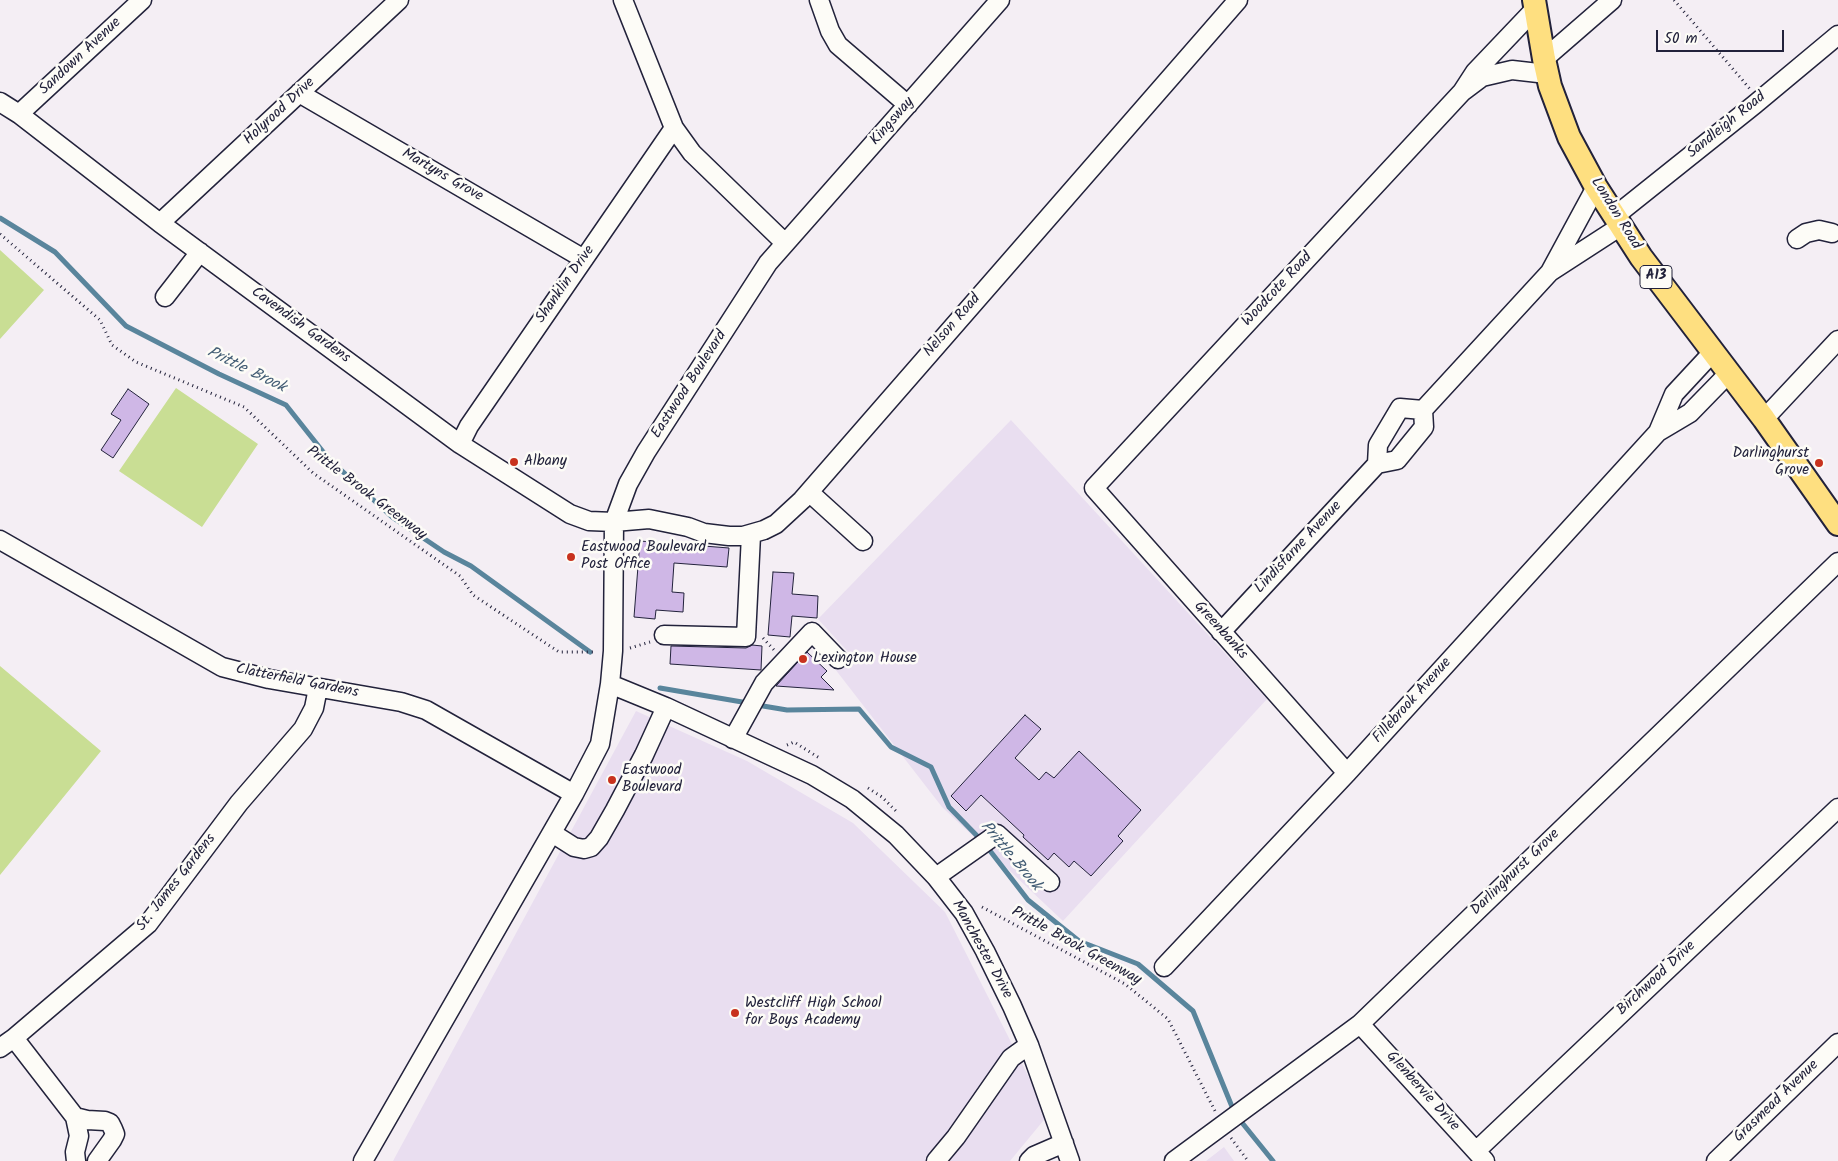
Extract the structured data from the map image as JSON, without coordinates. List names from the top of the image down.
{
  "streets": {
    "main road": ["London Road", "A13"],
    "street": [
      "Sandown Avenue",
      "Holyrood Drive",
      "Kingsway",
      "Sandleigh Road",
      "Martyns Grove",
      "Shanklin Drive",
      "Woodcote Road",
      "Cavendish Gardens",
      "Nelson Road",
      "Eastwood Boulevard",
      "Lindisfarne Avenue",
      "Greenbanks",
      "Clatterfield Gardens",
      "Fillebrook Avenue",
      "Darlinghurst Grove",
      "St. James Gardens",
      "Manchester Drive",
      "Birchwood Drive",
      "Glenbervie Drive",
      "Grasmead Avenue"
    ],
    "path": ["Prittle Brook Greenway"]
  },
  "crossings": [
    ["Sandown Avenue", "Cavendish Gardens"],
    ["Holyrood Drive", "Martyns Grove"],
    ["Holyrood Drive", "Cavendish Gardens"],
    ["Kingsway", "Eastwood Boulevard"],
    ["Sandleigh Road", "London Road"],
    ["Martyns Grove", "Shanklin Drive"],
    ["London Road", "Woodcote Road"],
    ["London Road", "Fillebrook Avenue"],
    ["Shanklin Drive", "Cavendish Gardens"],
    ["Woodcote Road", "Greenbanks"],
    ["Cavendish Gardens", "Nelson Road"],
    ["Cavendish Gardens", "Eastwood Boulevard"],
    ["Nelson Road", "Eastwood Boulevard"],
    ["Eastwood Boulevard", "Prittle Brook Greenway"],
    ["Eastwood Boulevard", "Clatterfield Gardens"],
    ["Eastwood Boulevard", "Manchester Drive"],
    ["Prittle Brook Greenway", "Darlinghurst Grove"],
    ["Lindisfarne Avenue", "Greenbanks"],
    ["Greenbanks", "Fillebrook Avenue"],
    ["Clatterfield Gardens", "St. James Gardens"],
    ["Darlinghurst Grove", "Glenbervie Drive"],
    ["Birchwood Drive", "Glenbervie Drive"]
  ],
  "water": ["Prittle Brook"],
  "places": [
    "Albany",
    "Darlinghurst Grove",
    "Eastwood Boulevard Post Office",
    "Lexington House",
    "Eastwood Boulevard",
    "Westcliff High School for Boys Academy"
  ],
  "scale_bar": "50 m"
}
